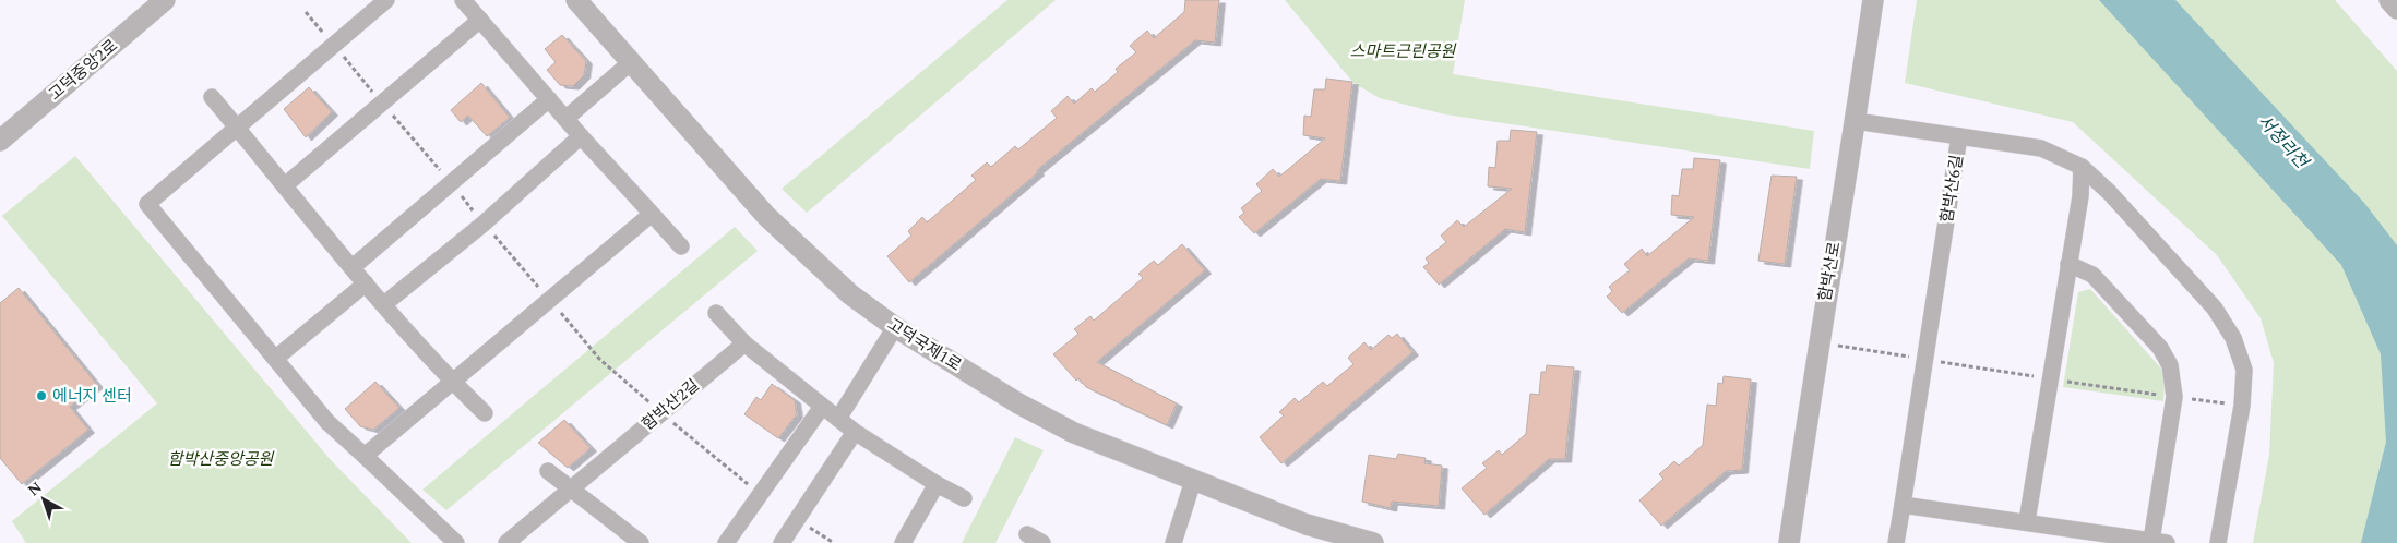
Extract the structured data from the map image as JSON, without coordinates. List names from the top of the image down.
{
  "streets": {
    "street": [
      "고덕중앙2로",
      "함박산6길",
      "함박산로",
      "고덕국제1로",
      "함박산2길"
    ]
  },
  "water": ["서정리천"],
  "parks": ["스마트근린공원", "함박산중앙공원"],
  "places": ["에너지 센터"],
  "north": "top left"
}
